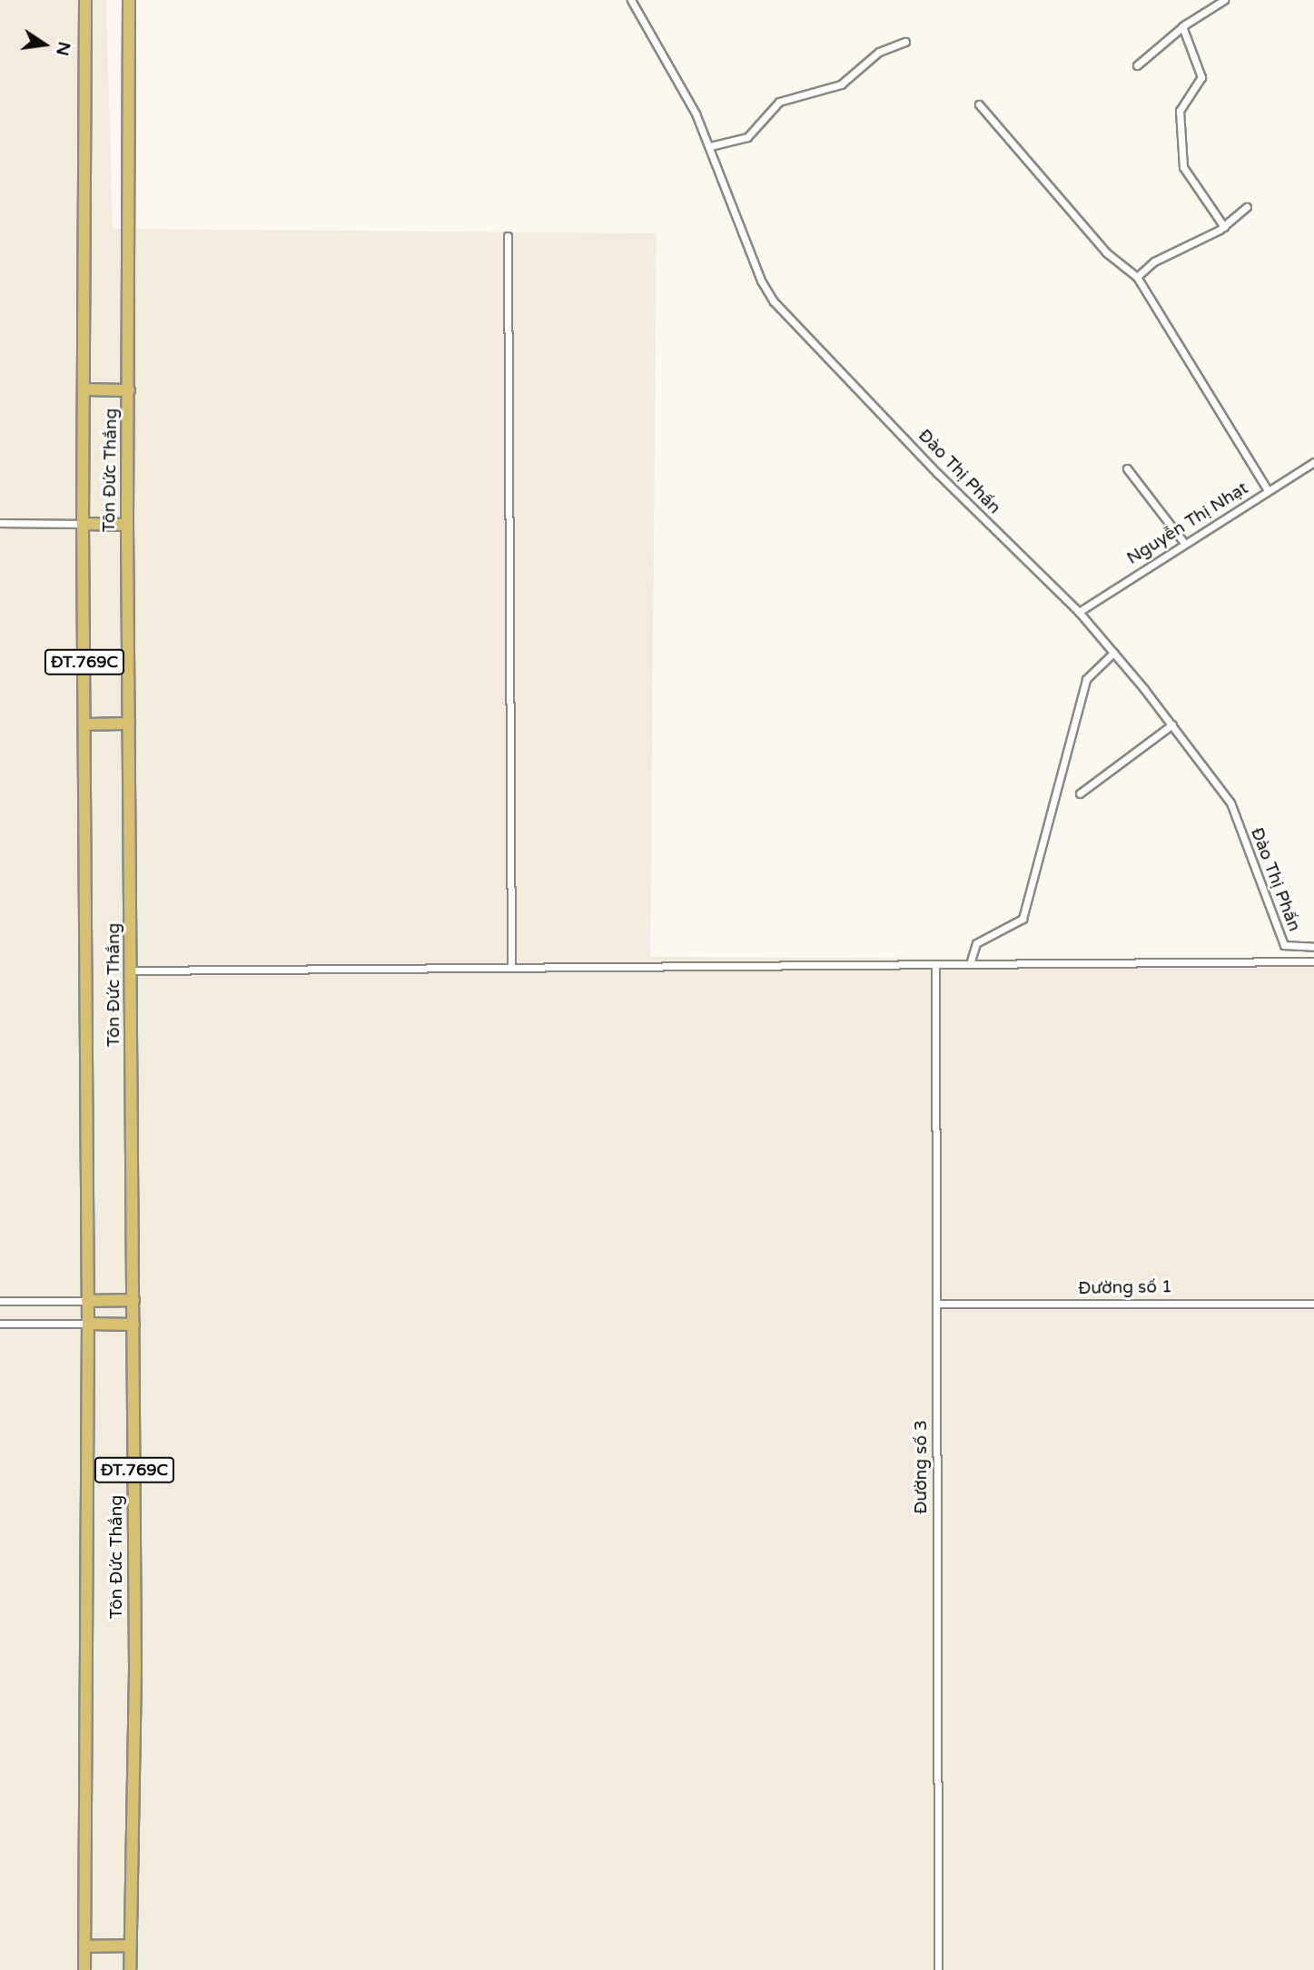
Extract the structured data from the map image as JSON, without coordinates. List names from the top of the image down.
{
  "streets": {
    "main road": ["Tôn Đức Thắng", "ĐT.769C"],
    "street": [
      "Đào Thị Phấn",
      "Nguyễn Thị Nhạt",
      "Đường số 1",
      "Đường số 3"
    ]
  },
  "crossings": [
    ["Đào Thị Phấn", "Nguyễn Thị Nhạt"],
    ["Đường số 1", "Đường số 3"]
  ],
  "north": "right"
}
